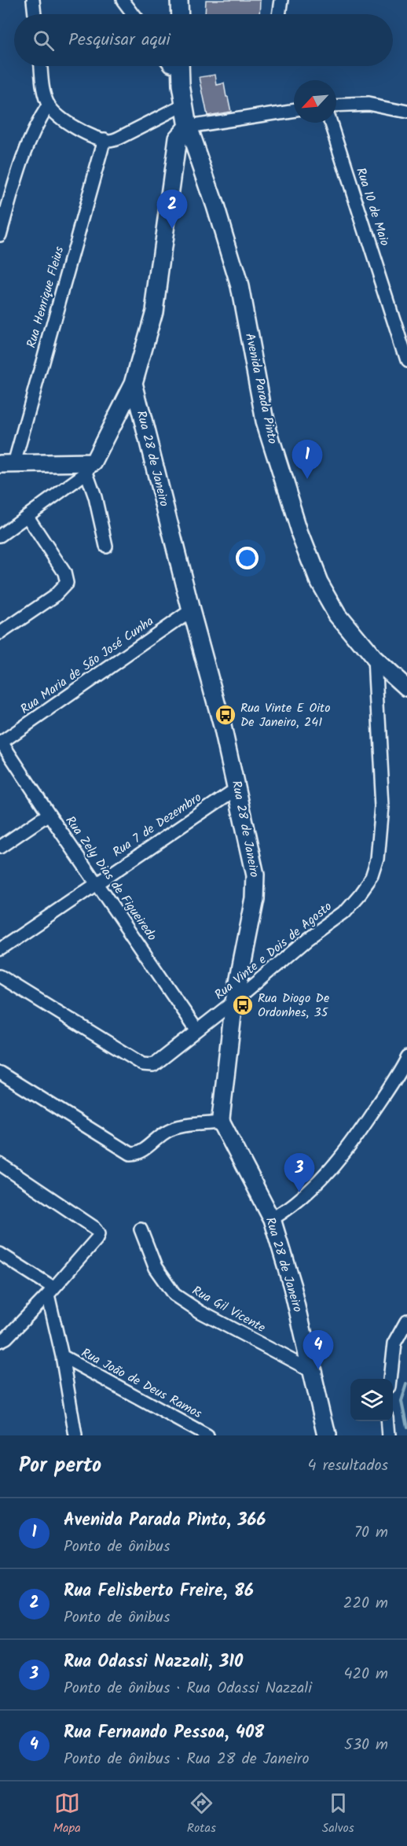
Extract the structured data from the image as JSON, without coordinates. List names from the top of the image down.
{
  "streets": {
    "street": [
      "Rua 10 de Maio",
      "Rua Henrique Fleius",
      "Avenida Parada Pinto",
      "Rua 28 de Janeiro",
      "Rua Maria de São José Cunha",
      "Rua 7 de Dezembro",
      "Rua Zely Dias de Figueiredo",
      "Rua Vinte e Dois de Agosto",
      "Rua Gil Vicente",
      "Rua João de Deus Ramos"
    ]
  },
  "crossings": [
    ["Avenida Parada Pinto", "Rua Vinte e Dois de Agosto"],
    ["Rua 28 de Janeiro", "Rua Maria de São José Cunha"],
    ["Rua 28 de Janeiro", "Rua 7 de Dezembro"],
    ["Rua 28 de Janeiro", "Rua Vinte e Dois de Agosto"],
    ["Rua 28 de Janeiro", "Rua Gil Vicente"],
    ["Rua Maria de São José Cunha", "Rua Zely Dias de Figueiredo"],
    ["Rua 7 de Dezembro", "Rua Zely Dias de Figueiredo"],
    ["Rua Zely Dias de Figueiredo", "Rua Vinte e Dois de Agosto"]
  ],
  "places": {
    "bus stop": ["Rua Vinte E Oito De Janeiro, 241", "Rua Diogo De Ordonhes, 35"]
  },
  "north": "bottom left",
  "page": {
    "search": "Pesquisar aqui",
    "pins": [
      "2",
      "1",
      "3",
      "4"
    ],
    "heading": ["Por perto", "4 resultados"],
    "list": [
      {
        "mark": "1",
        "name": "Avenida Parada Pinto, 366",
        "note": "Ponto de ônibus",
        "value": "70 m"
      },
      {
        "mark": "2",
        "name": "Rua Felisberto Freire, 86",
        "note": "Ponto de ônibus",
        "value": "220 m"
      },
      {
        "mark": "3",
        "name": "Rua Odassi Nazzali, 310",
        "note": "Ponto de ônibus · Rua Odassi Nazzali",
        "value": "420 m"
      },
      {
        "mark": "4",
        "name": "Rua Fernando Pessoa, 408",
        "note": "Ponto de ônibus · Rua 28 de Janeiro",
        "value": "530 m"
      }
    ],
    "nav": ["Mapa", "Rotas", "Salvos"]
  }
}
